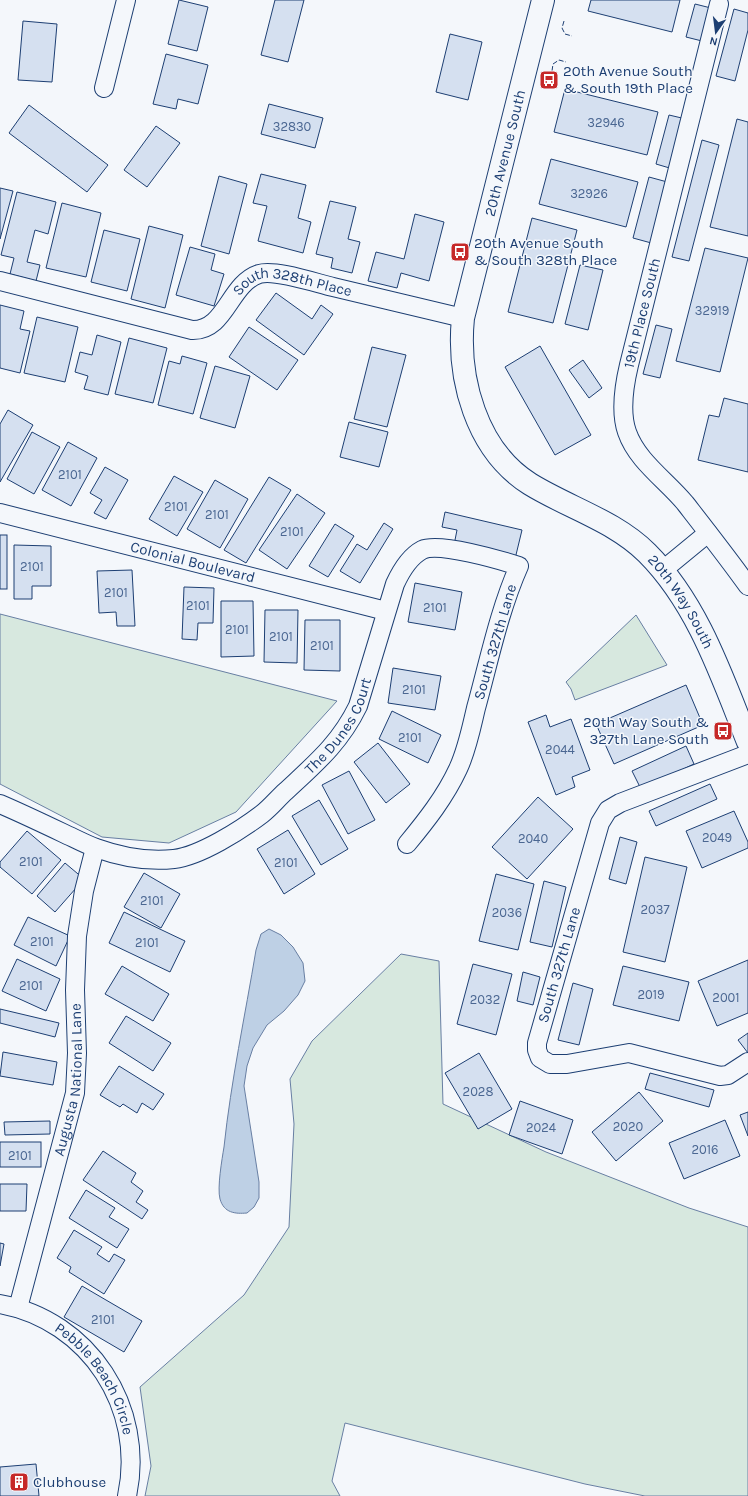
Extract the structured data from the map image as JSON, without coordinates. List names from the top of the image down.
{
  "streets": {
    "street": [
      "20th Avenue South",
      "South 328th Place",
      "19th Place South",
      "Colonial Boulevard",
      "20th Way South",
      "South 327th Lane",
      "The Dunes Court",
      "Augusta National Lane",
      "Pebble Beach Circle"
    ]
  },
  "crossings": [
    ["20th Avenue South", "South 328th Place"],
    ["20th Avenue South", "20th Way South"],
    ["Colonial Boulevard", "The Dunes Court"],
    ["South 327th Lane", "The Dunes Court"],
    ["The Dunes Court", "Augusta National Lane"],
    ["Augusta National Lane", "Pebble Beach Circle"]
  ],
  "places": {
    "bus stop": ["20th Avenue South & South 19th Place", "20th Avenue South & South 328th Place", "20th Way South & 327th Lane South"],
    "building": ["Clubhouse"]
  },
  "house_numbers": [
    "32946",
    "32830",
    "32926",
    "32919",
    "2101",
    "2101",
    "2101",
    "2101",
    "2101",
    "2101",
    "2101",
    "2101",
    "2101",
    "2101",
    "2101",
    "2101",
    "2101",
    "2044",
    "2049",
    "2040",
    "2101",
    "2101",
    "2101",
    "2037",
    "2036",
    "2101",
    "2101",
    "2101",
    "2019",
    "2001",
    "2032",
    "2028",
    "2020",
    "2024",
    "2016",
    "2101",
    "2101"
  ],
  "north": "bottom"
}
